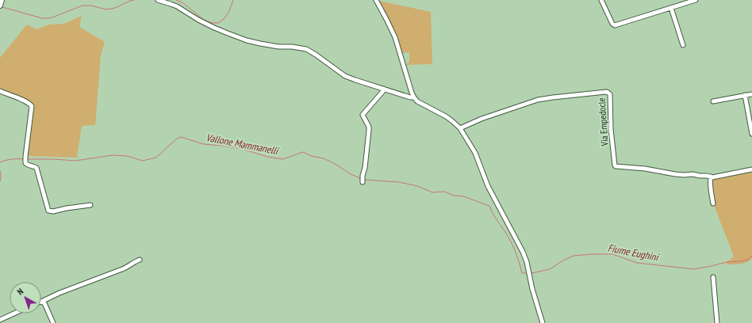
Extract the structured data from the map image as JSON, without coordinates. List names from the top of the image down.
{
  "streets": {
    "street": ["Via Empedocle"]
  },
  "water": ["Vallone Mammanelli", "Fiume Eughini"],
  "north": "top left"
}
